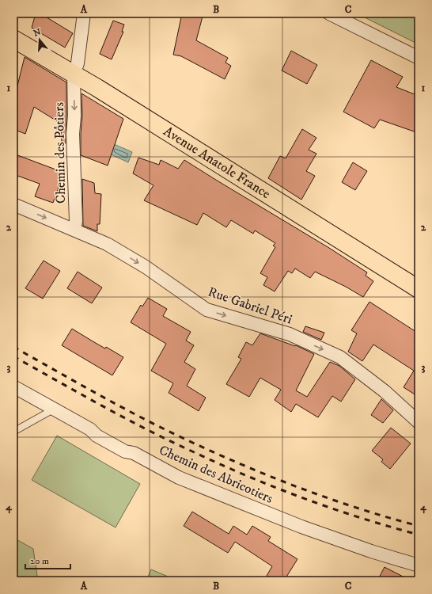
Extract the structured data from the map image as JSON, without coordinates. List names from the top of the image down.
{
  "streets": {
    "main road": ["Avenue Anatole France"],
    "street": ["Chemin des Pôtiers", "Rue Gabriel Péri", "Chemin des Abricotiers"]
  },
  "crossings": [
    ["Chemin des Pôtiers", "Avenue Anatole France"],
    ["Chemin des Pôtiers", "Rue Gabriel Péri"]
  ],
  "one_way": ["Chemin des Pôtiers", "Rue Gabriel Péri"],
  "scale_bar": "20 m",
  "north": "top",
  "grid": {
    "columns": ["A", "B", "C"],
    "rows": [
      "1",
      "2",
      "3",
      "4"
    ]
  }
}
